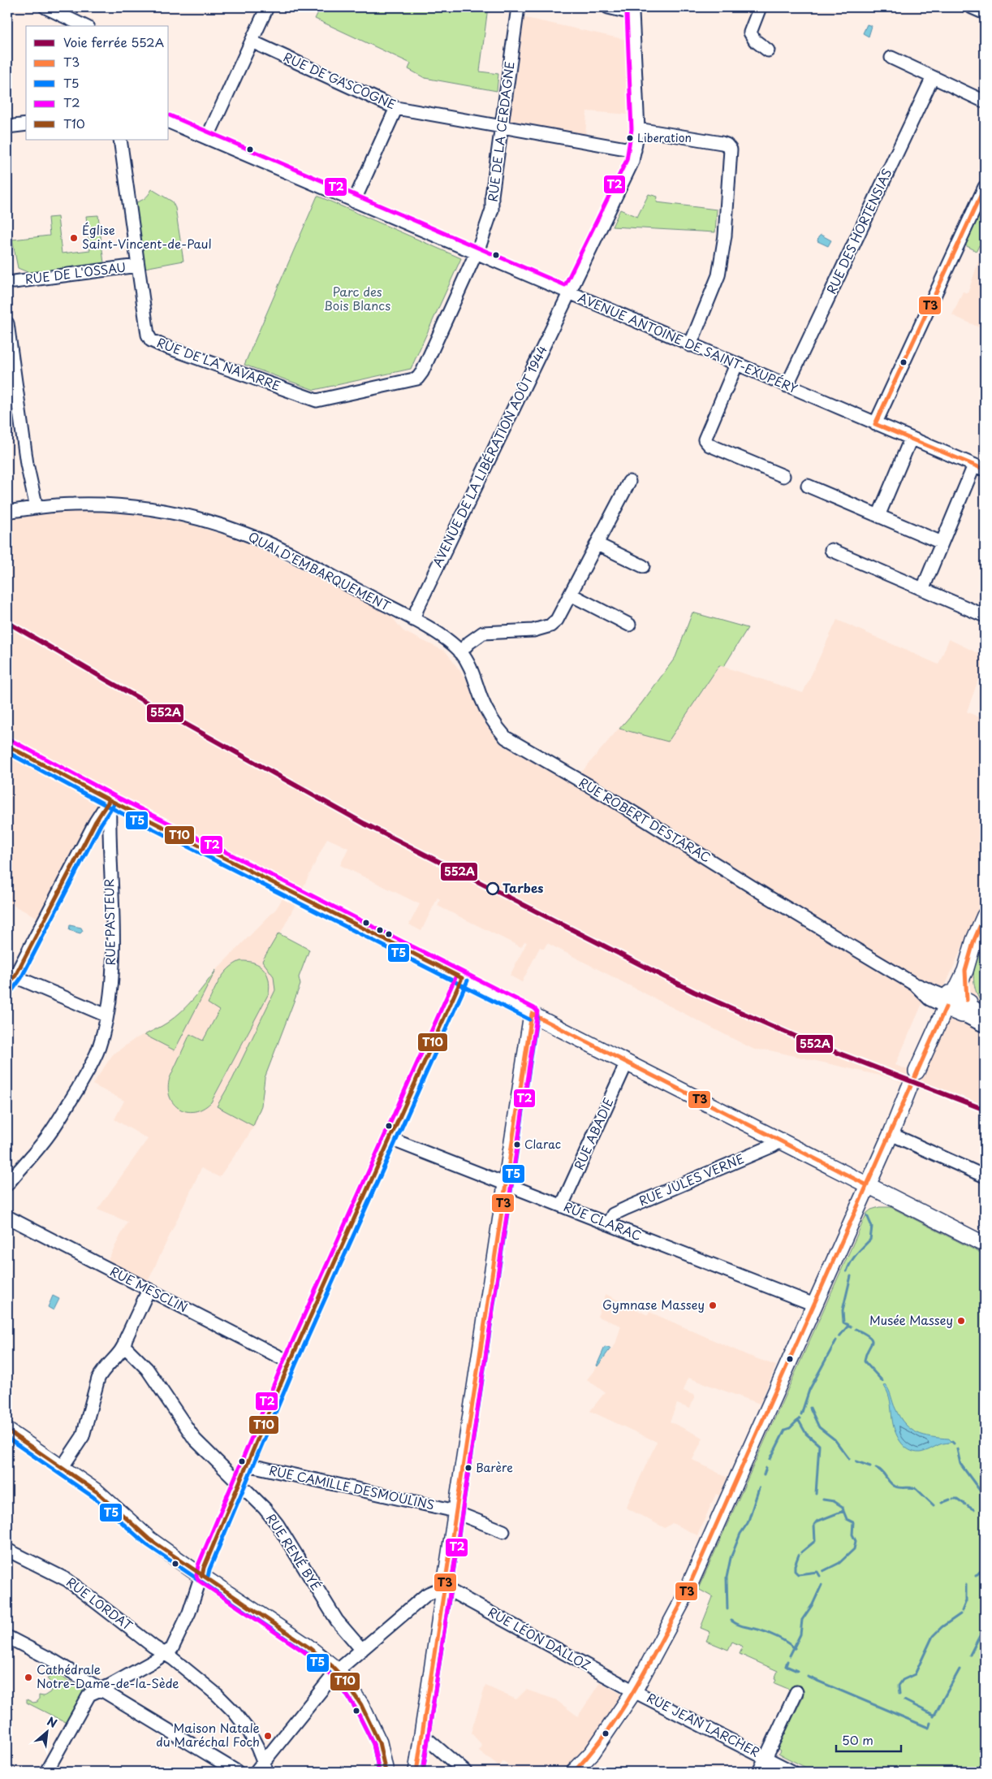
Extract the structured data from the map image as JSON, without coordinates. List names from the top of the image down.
{
  "streets": {
    "street": [
      "RUE DE GASCOGNE",
      "RUE DE LA CERDAGNE",
      "RUE DES HORTENSIAS",
      "RUE DE L'OSSAU",
      "AVENUE ANTOINE DE SAINT-EXUPÉRY",
      "RUE DE LA NAVARRE",
      "AVENUE DE LA LIBÉRATION AOÛT 1944",
      "QUAI D'EMBARQUEMENT",
      "RUE ROBERT DESTARAC",
      "RUE PASTEUR",
      "RUE ABADIE",
      "RUE JULES VERNE",
      "RUE CLARAC",
      "RUE MESCLIN",
      "RUE CAMILLE DESMOULINS",
      "RUE RENÉ BYÉ",
      "RUE LORDAT",
      "RUE LÉON DALLOZ",
      "RUE JEAN LARCHER"
    ]
  },
  "crossings": [
    ["RUE DE GASCOGNE", "RUE DE LA CERDAGNE"],
    ["RUE DE GASCOGNE", "AVENUE DE LA LIBÉRATION AOÛT 1944"],
    ["RUE DE LA CERDAGNE", "AVENUE ANTOINE DE SAINT-EXUPÉRY"],
    ["RUE DE LA CERDAGNE", "RUE DE LA NAVARRE"],
    ["RUE DES HORTENSIAS", "AVENUE ANTOINE DE SAINT-EXUPÉRY"],
    ["RUE DE L'OSSAU", "RUE DE LA NAVARRE"],
    ["AVENUE ANTOINE DE SAINT-EXUPÉRY", "AVENUE DE LA LIBÉRATION AOÛT 1944"],
    ["AVENUE DE LA LIBÉRATION AOÛT 1944", "QUAI D'EMBARQUEMENT"],
    ["AVENUE DE LA LIBÉRATION AOÛT 1944", "RUE ROBERT DESTARAC"],
    ["QUAI D'EMBARQUEMENT", "RUE ROBERT DESTARAC"],
    ["RUE ABADIE", "RUE CLARAC"],
    ["RUE JULES VERNE", "RUE CLARAC"],
    ["RUE LÉON DALLOZ", "RUE JEAN LARCHER"]
  ],
  "parks": ["Parc des Bois Blancs"],
  "places": [
    "Liberation",
    "Église Saint-Vincent-de-Paul",
    "Tarbes",
    "Clarac",
    "Gymnase Massey",
    "Musée Massey",
    "Barère",
    "Cathédrale Notre-Dame-de-la-Sède",
    "Maison Natale du Maréchal Foch"
  ],
  "lines": [
    "transit line T2",
    "transit line T3",
    "rail line 552A",
    "transit line T10",
    "transit line T5"
  ],
  "legend": [
    "Voie ferrée 552A",
    "T3",
    "T5",
    "T2",
    "T10"
  ],
  "scale_bar": "50 m",
  "north": "top right"
}
